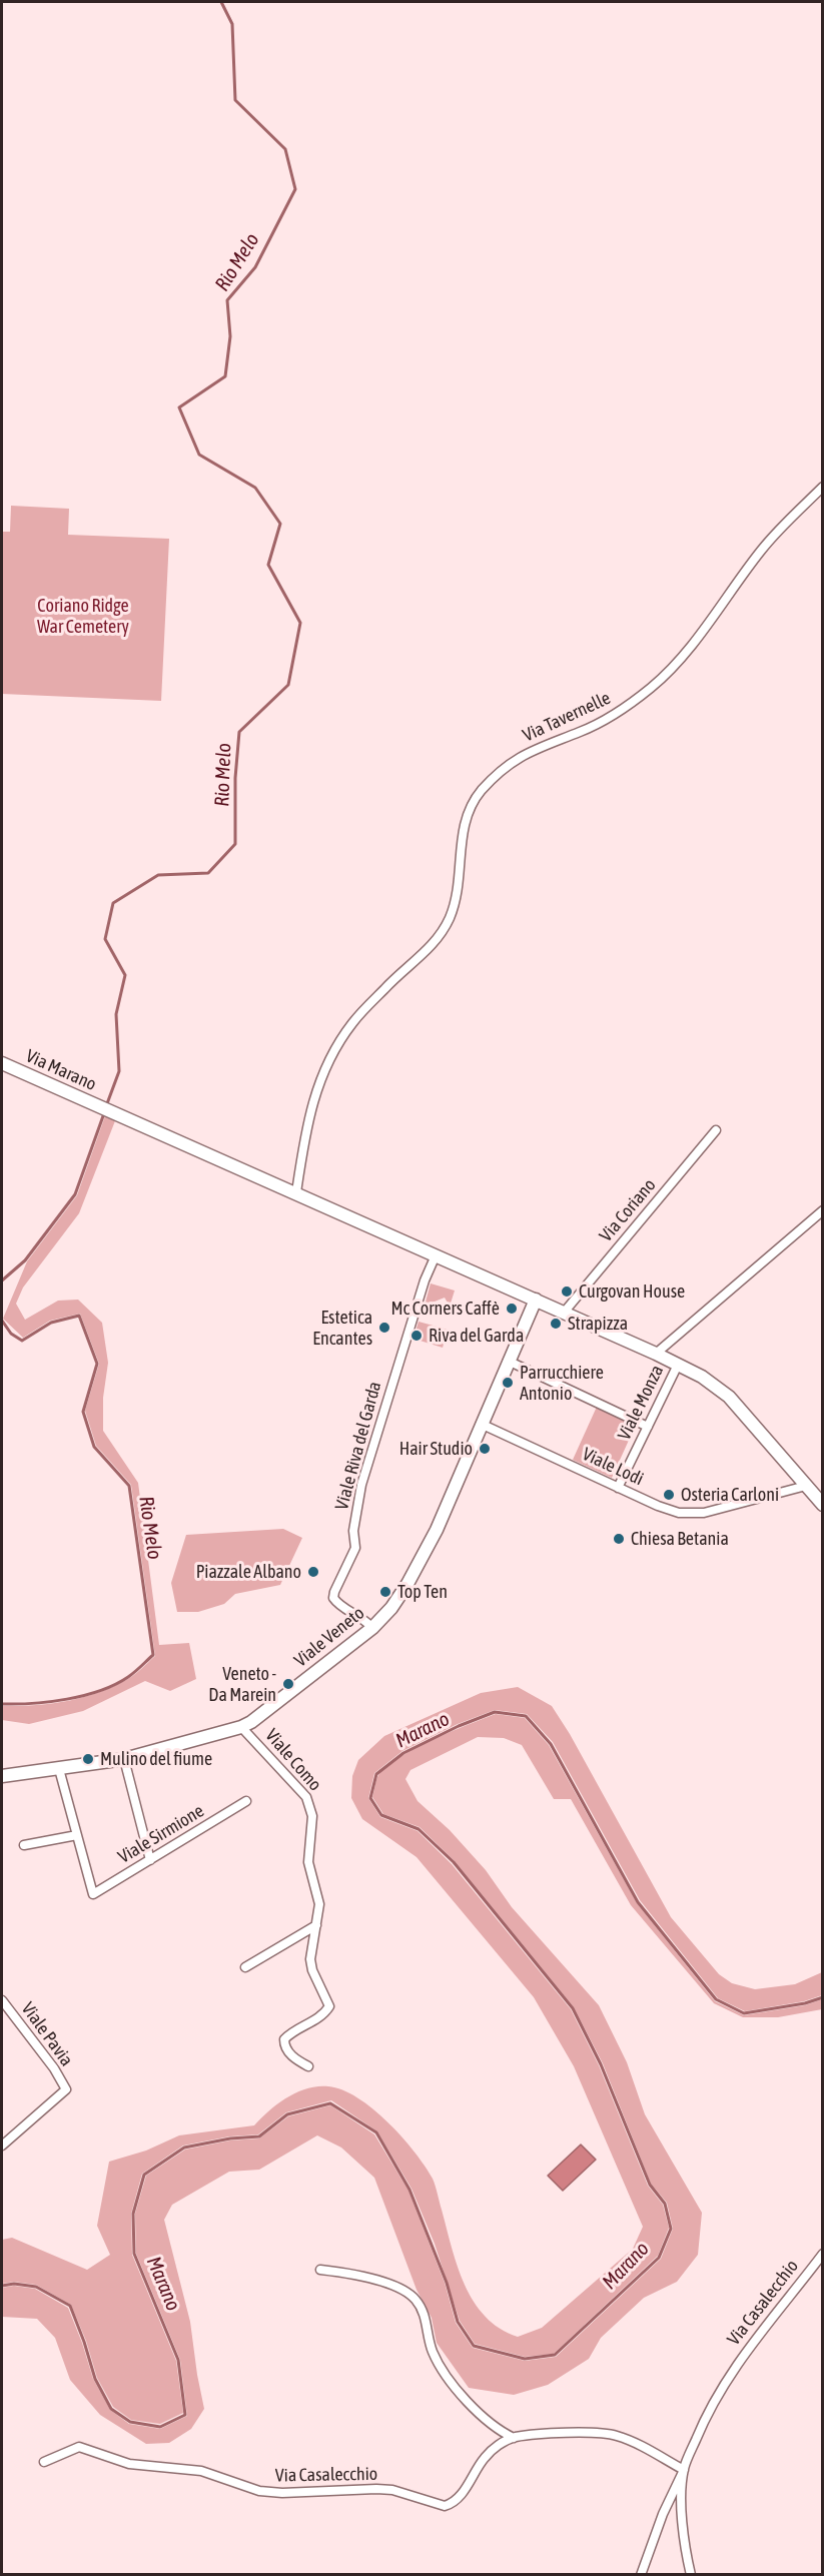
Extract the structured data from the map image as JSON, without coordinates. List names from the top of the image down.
{
  "streets": {
    "main road": ["Via Marano", "Viale Veneto"],
    "street": [
      "Via Tavernelle",
      "Via Coriano",
      "Viale Monza",
      "Viale Riva del Garda",
      "Viale Lodi",
      "Viale Como",
      "Viale Sirmione",
      "Viale Pavia",
      "Via Casalecchio"
    ]
  },
  "crossings": [
    ["Via Tavernelle", "Via Marano"],
    ["Via Marano", "Via Coriano"],
    ["Via Marano", "Viale Monza"],
    ["Via Marano", "Viale Riva del Garda"],
    ["Via Marano", "Viale Lodi"],
    ["Via Marano", "Viale Veneto"],
    ["Viale Monza", "Viale Lodi"],
    ["Viale Riva del Garda", "Viale Veneto"],
    ["Viale Lodi", "Viale Veneto"],
    ["Viale Veneto", "Viale Como"]
  ],
  "water": ["Rio Melo", "Marano"],
  "parks": ["Coriano Ridge War Cemetery"],
  "places": [
    "Curgovan House",
    "Mc Corners Caffè",
    "Strapizza",
    "Estetica Encantes",
    "Riva del Garda",
    "Parrucchiere Antonio",
    "Hair Studio",
    "Osteria Carloni",
    "Chiesa Betania",
    "Piazzale Albano",
    "Top Ten",
    "Veneto - Da Marein",
    "Mulino del fiume"
  ]
}
